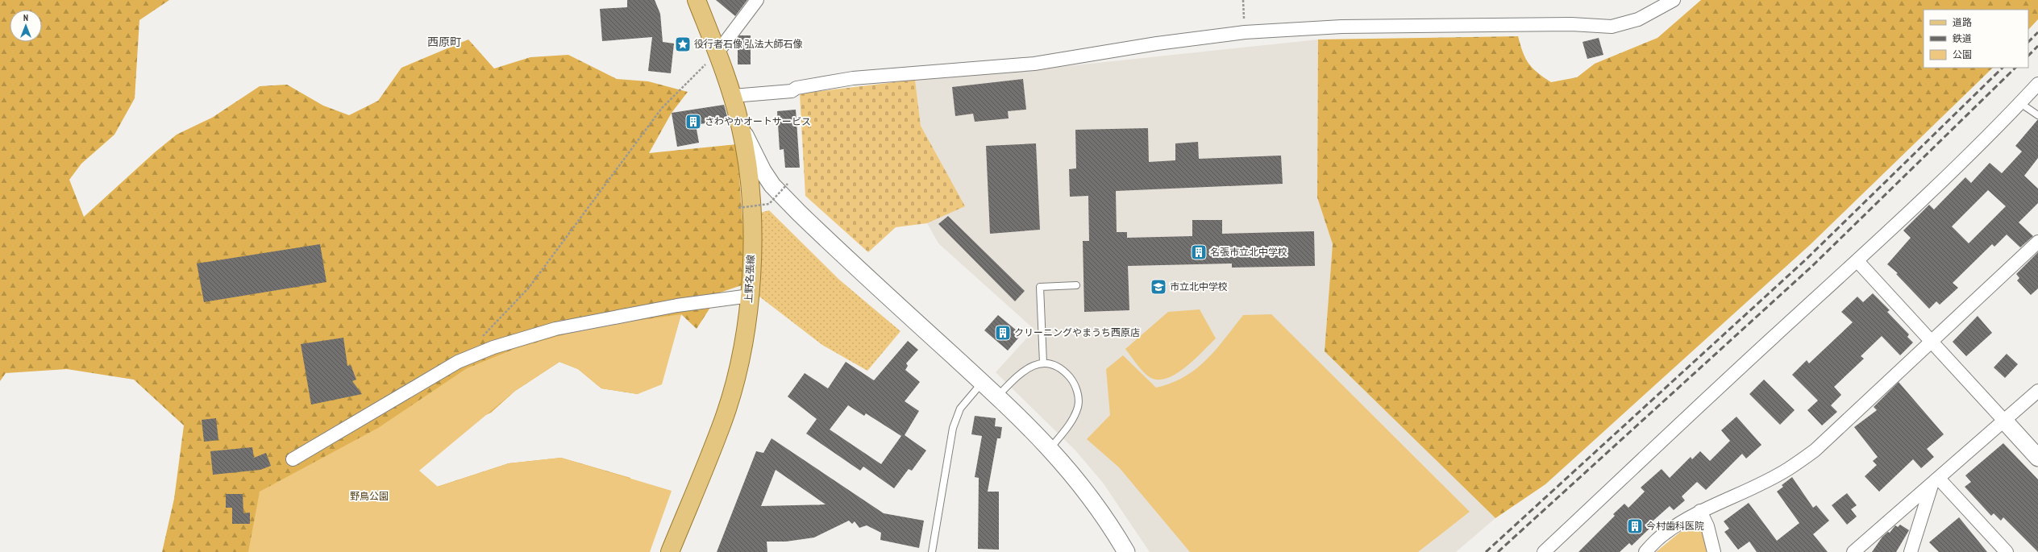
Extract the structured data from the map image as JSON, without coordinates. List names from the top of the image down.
{
  "streets": {
    "main road": ["上野名張線"]
  },
  "districts": ["西原町"],
  "parks": ["野鳥公園"],
  "places": {
    "place": ["役行者石像 弘法大師石像"],
    "building": [
      "さわやかオートサービス",
      "名張市立北中学校",
      "クリーニングやまうち西原店",
      "今村歯科医院"
    ],
    "school or university": ["市立北中学校"]
  },
  "legend": ["道路", "鉄道", "公園"],
  "north": "top"
}
